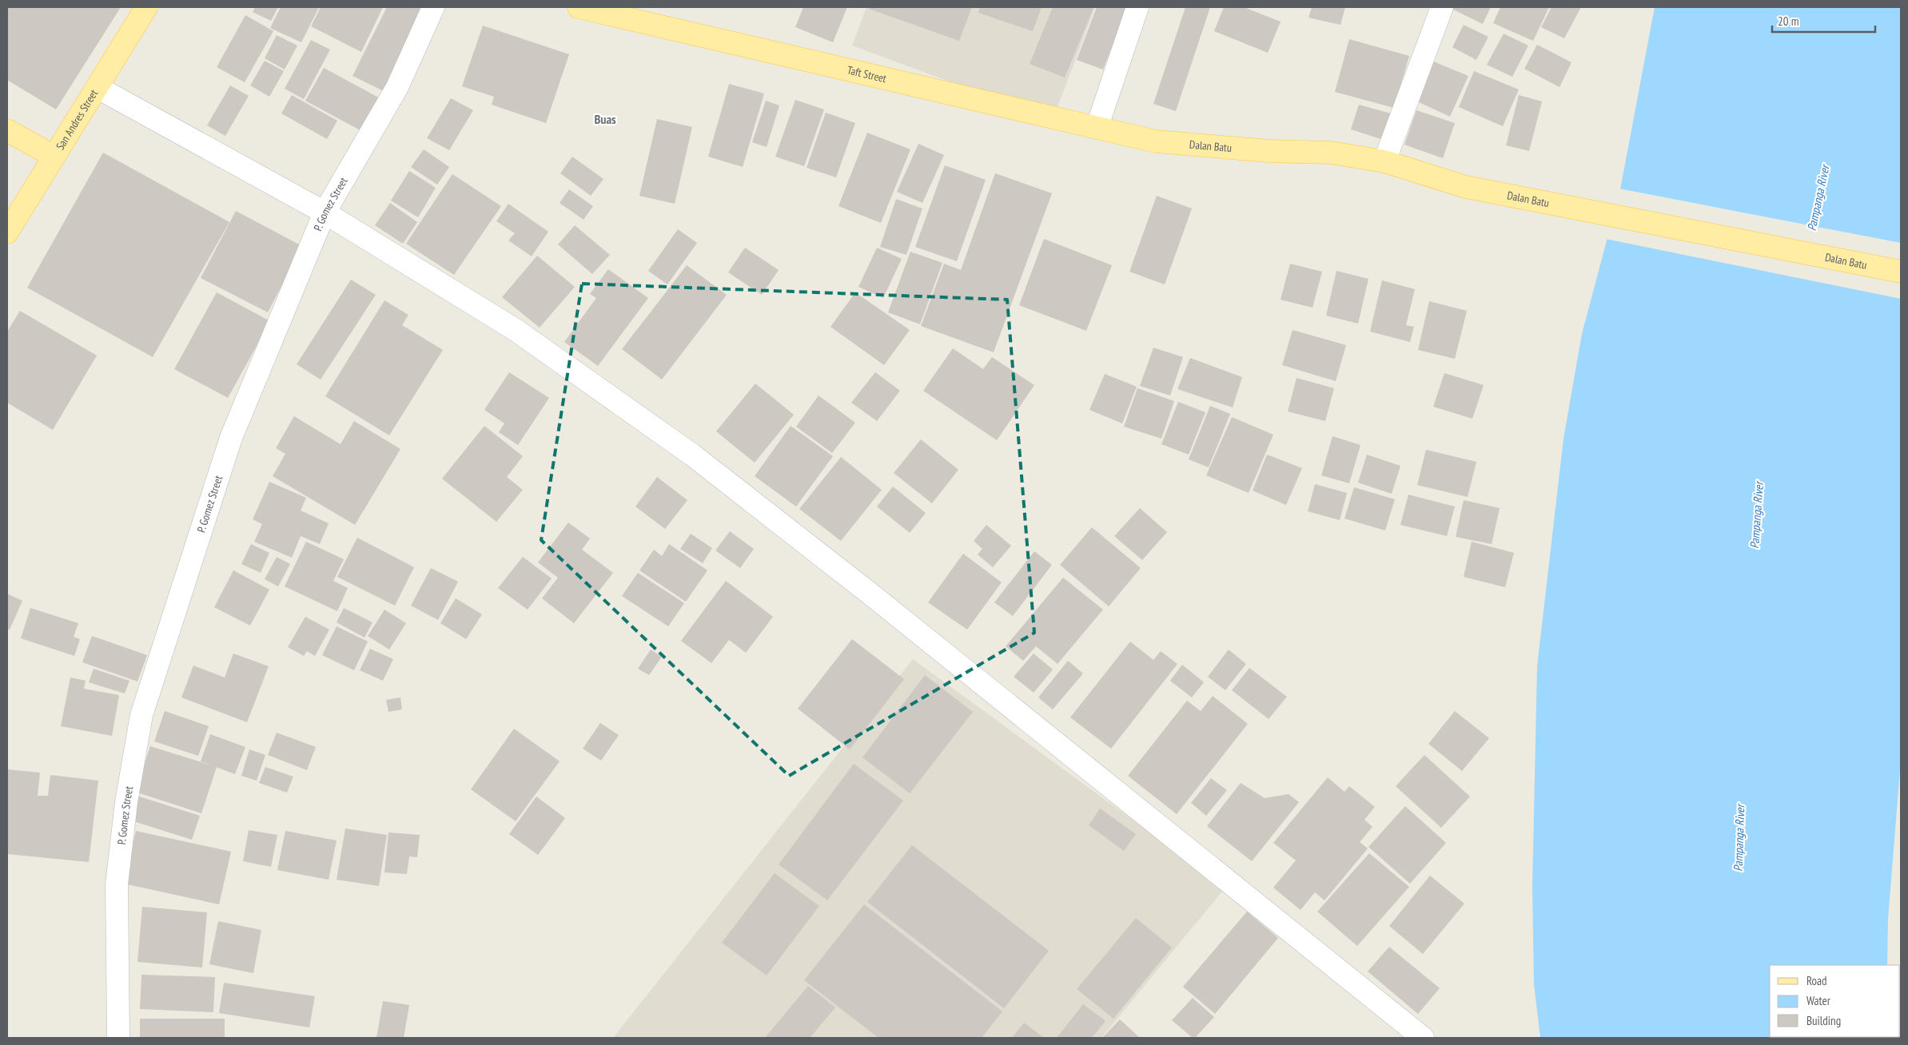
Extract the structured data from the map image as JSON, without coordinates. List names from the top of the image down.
{
  "streets": {
    "main road": ["Taft Street", "San Andres Street", "Dalan Batu"],
    "street": ["P. Gomez Street"]
  },
  "crossings": [
    ["Taft Street", "Dalan Batu"]
  ],
  "districts": ["Buas"],
  "water": ["Pampanga River"],
  "legend": ["Road", "Water", "Building"],
  "scale_bar": "20 m"
}
